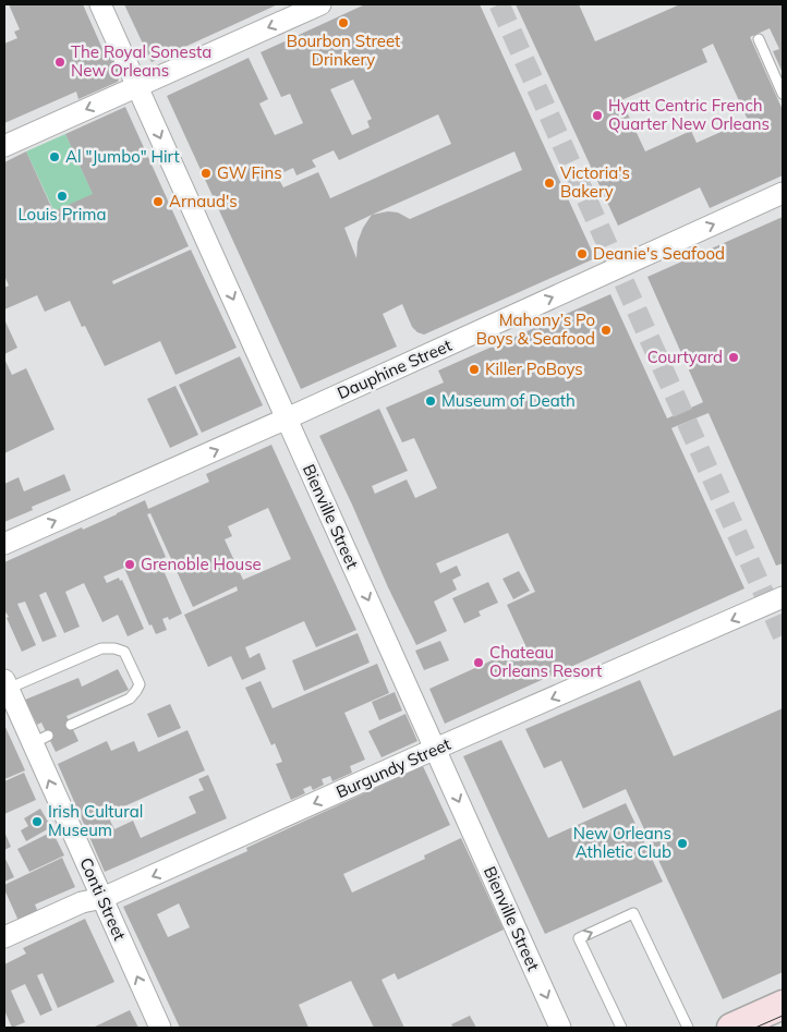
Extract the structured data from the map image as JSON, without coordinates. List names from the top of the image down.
{
  "streets": {
    "street": [
      "Dauphine Street",
      "Bienville Street",
      "Burgundy Street",
      "Conti Street"
    ]
  },
  "crossings": [
    ["Dauphine Street", "Bienville Street"],
    ["Bienville Street", "Burgundy Street"],
    ["Burgundy Street", "Conti Street"]
  ],
  "one_way": [
    "Dauphine Street",
    "Bienville Street",
    "Burgundy Street",
    "Conti Street"
  ],
  "places": [
    "Bourbon Street Drinkery",
    "The Royal Sonesta New Orleans",
    "Hyatt Centric French Quarter New Orleans",
    "Al \"Jumbo\" Hirt",
    "GW Fins",
    "Victoria's Bakery",
    "Louis Prima",
    "Arnaud's",
    "Deanie's Seafood",
    "Mahony’s Po Boys & Seafood",
    "Courtyard",
    "Killer PoBoys",
    "Museum of Death",
    "Grenoble House",
    "Chateau Orleans Resort",
    "Irish Cultural Museum",
    "New Orleans Athletic Club"
  ]
}
